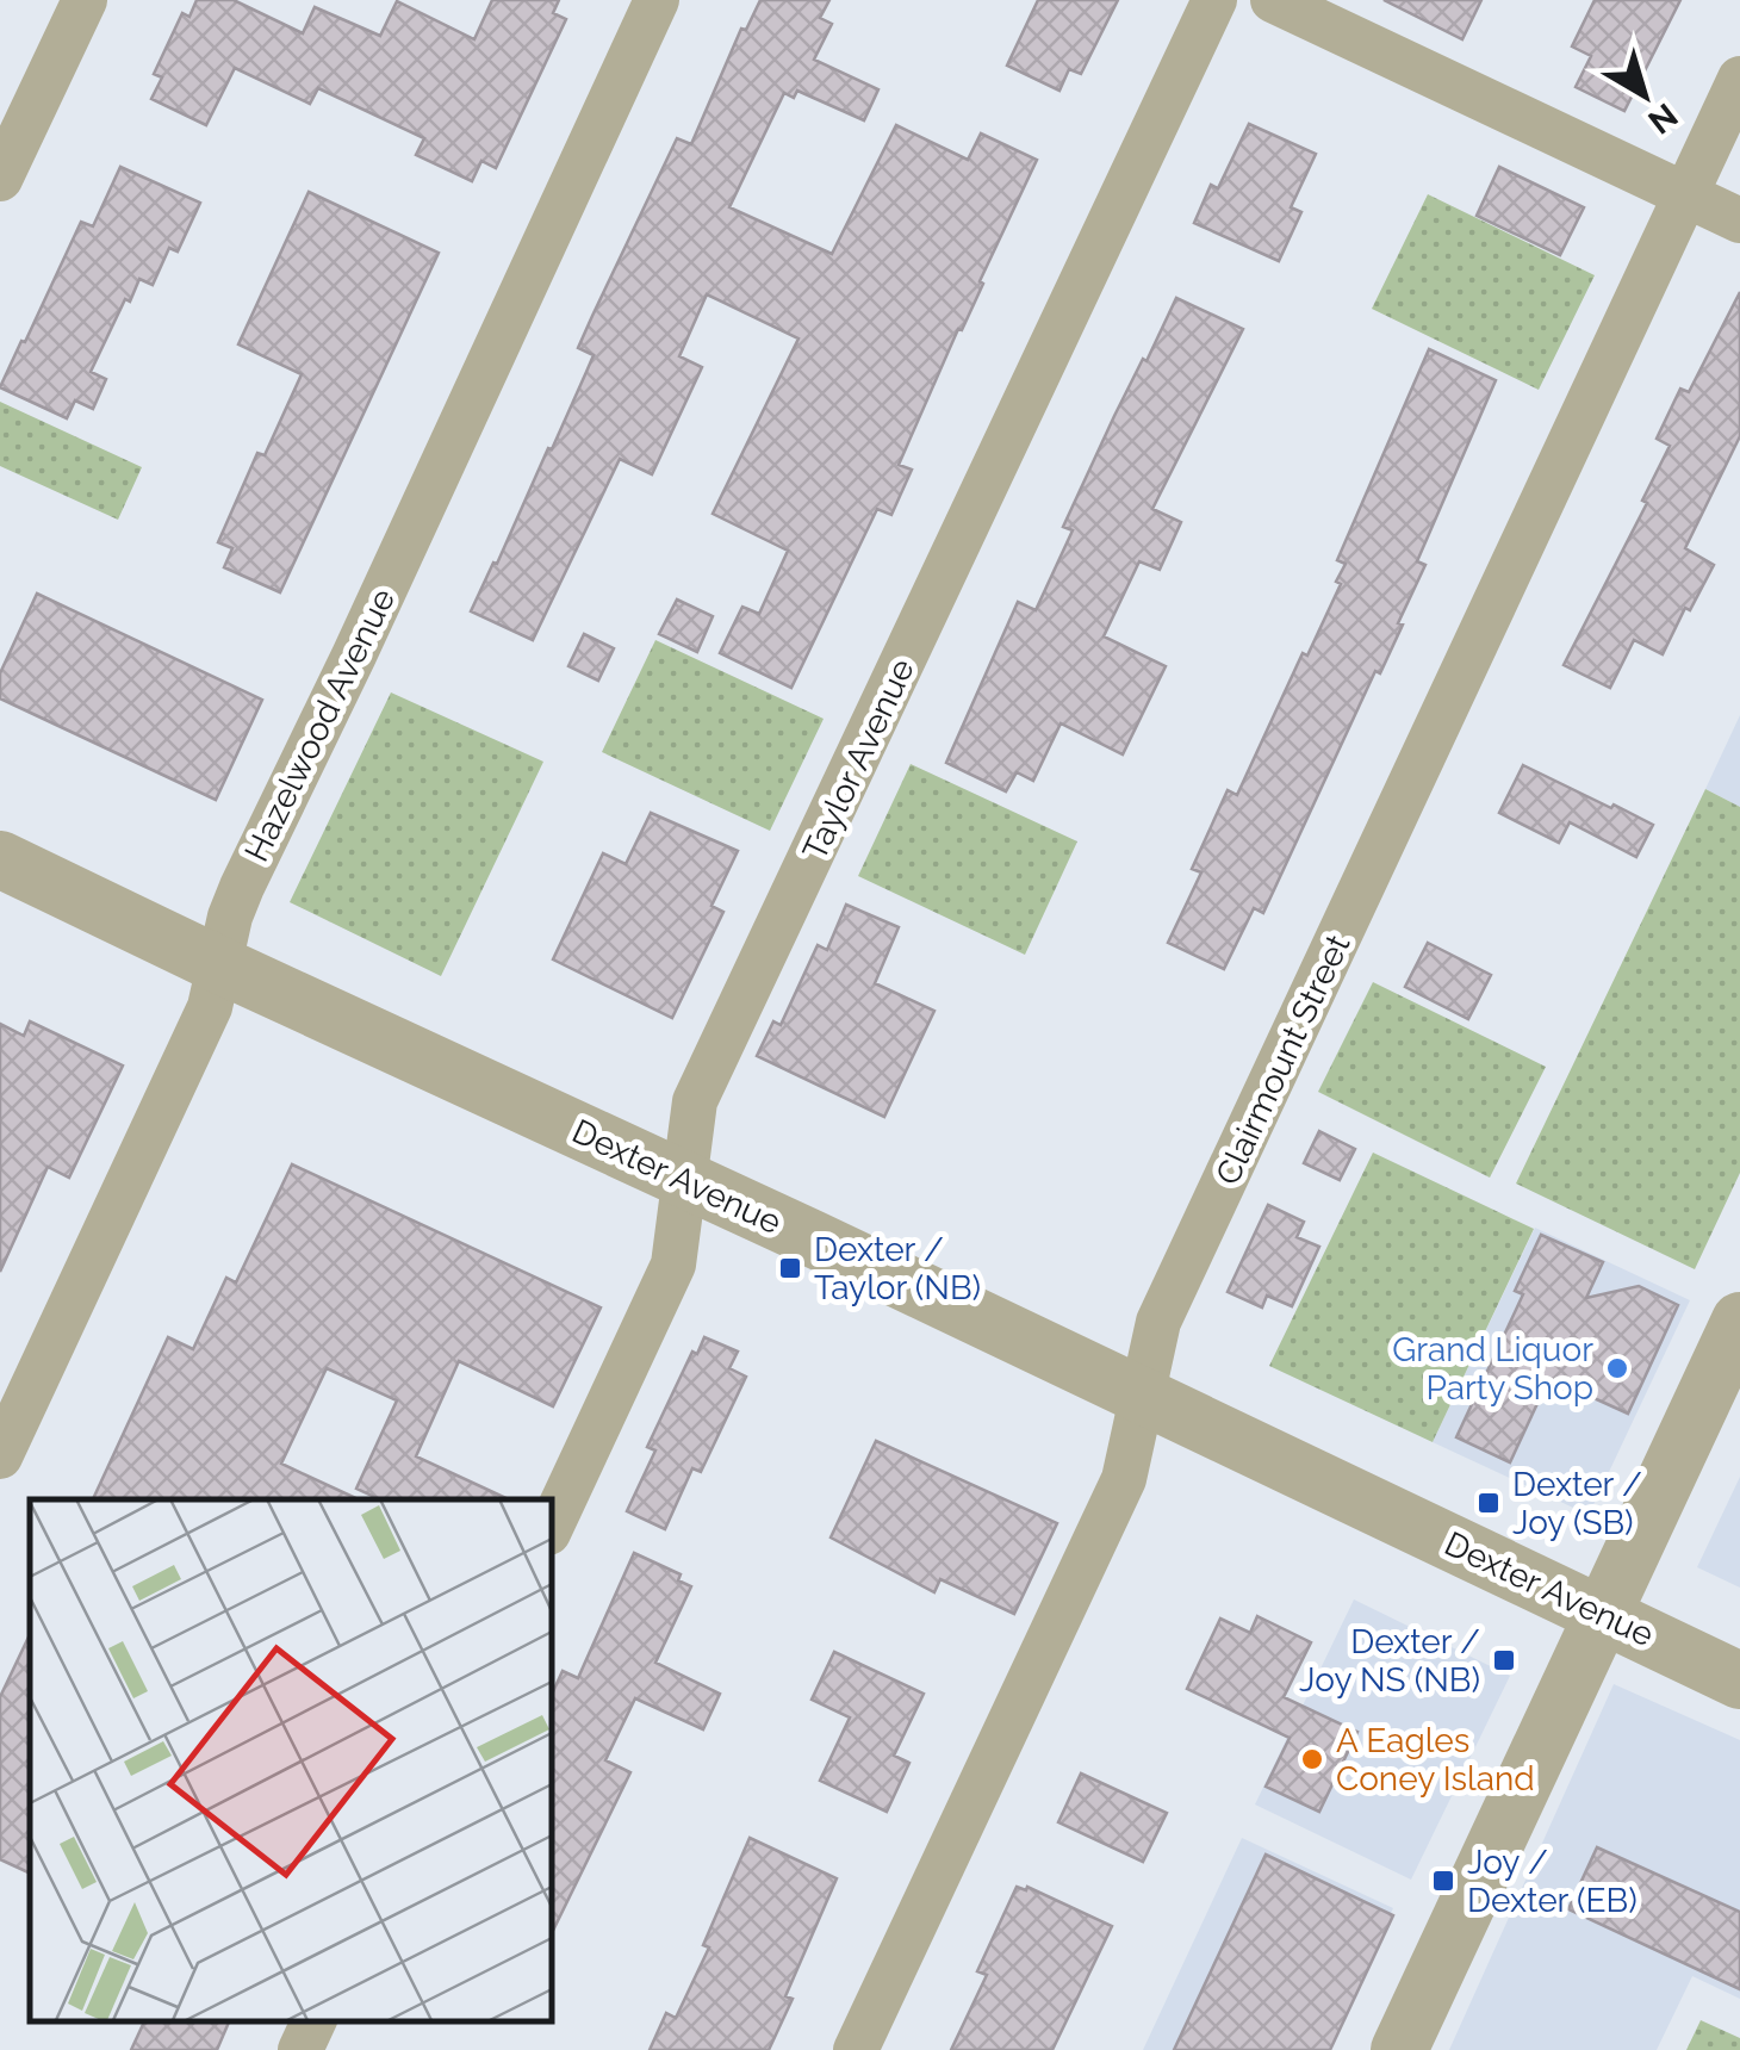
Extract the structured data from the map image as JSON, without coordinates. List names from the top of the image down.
{
  "streets": {
    "street": [
      "Hazelwood Avenue",
      "Taylor Avenue",
      "Clairmount Street",
      "Dexter Avenue"
    ]
  },
  "crossings": [
    ["Hazelwood Avenue", "Dexter Avenue"],
    ["Taylor Avenue", "Dexter Avenue"],
    ["Clairmount Street", "Dexter Avenue"]
  ],
  "places": {
    "transit": [
      "Dexter / Taylor (NB)",
      "Dexter / Joy (SB)",
      "Dexter / Joy NS (NB)",
      "Joy / Dexter (EB)"
    ],
    "other": ["Grand Liquor Party Shop", "A Eagles Coney Island"]
  },
  "north": "bottom right"
}
